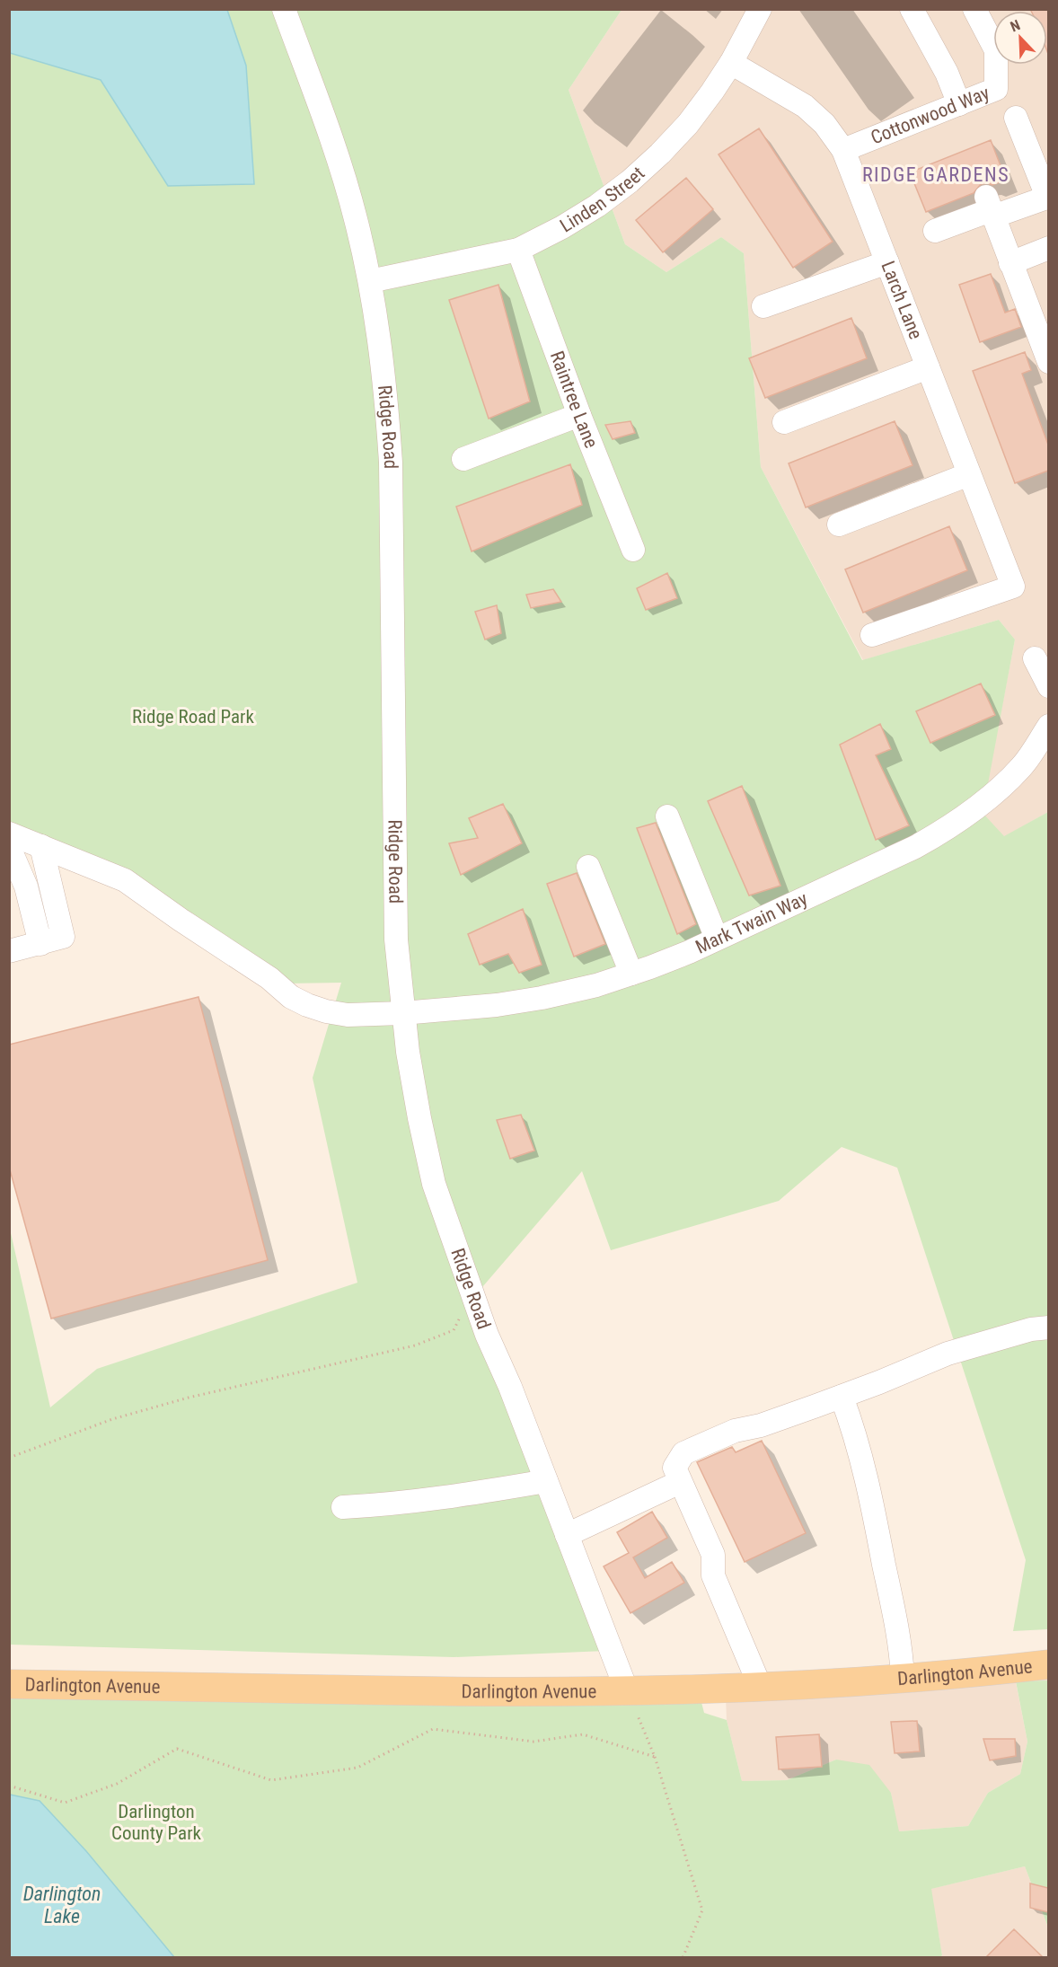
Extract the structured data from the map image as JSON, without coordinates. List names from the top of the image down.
{
  "streets": {
    "main road": ["Darlington Avenue"],
    "street": [
      "Cottonwood Way",
      "Linden Street",
      "Larch Lane",
      "Raintree Lane",
      "Ridge Road",
      "Mark Twain Way"
    ]
  },
  "crossings": [
    ["Cottonwood Way", "Larch Lane"],
    ["Linden Street", "Larch Lane"],
    ["Linden Street", "Raintree Lane"],
    ["Linden Street", "Ridge Road"],
    ["Ridge Road", "Mark Twain Way"],
    ["Ridge Road", "Darlington Avenue"]
  ],
  "districts": ["RIDGE GARDENS"],
  "water": ["Darlington Lake"],
  "parks": ["Ridge Road Park", "Darlington County Park"],
  "north": "top left"
}
